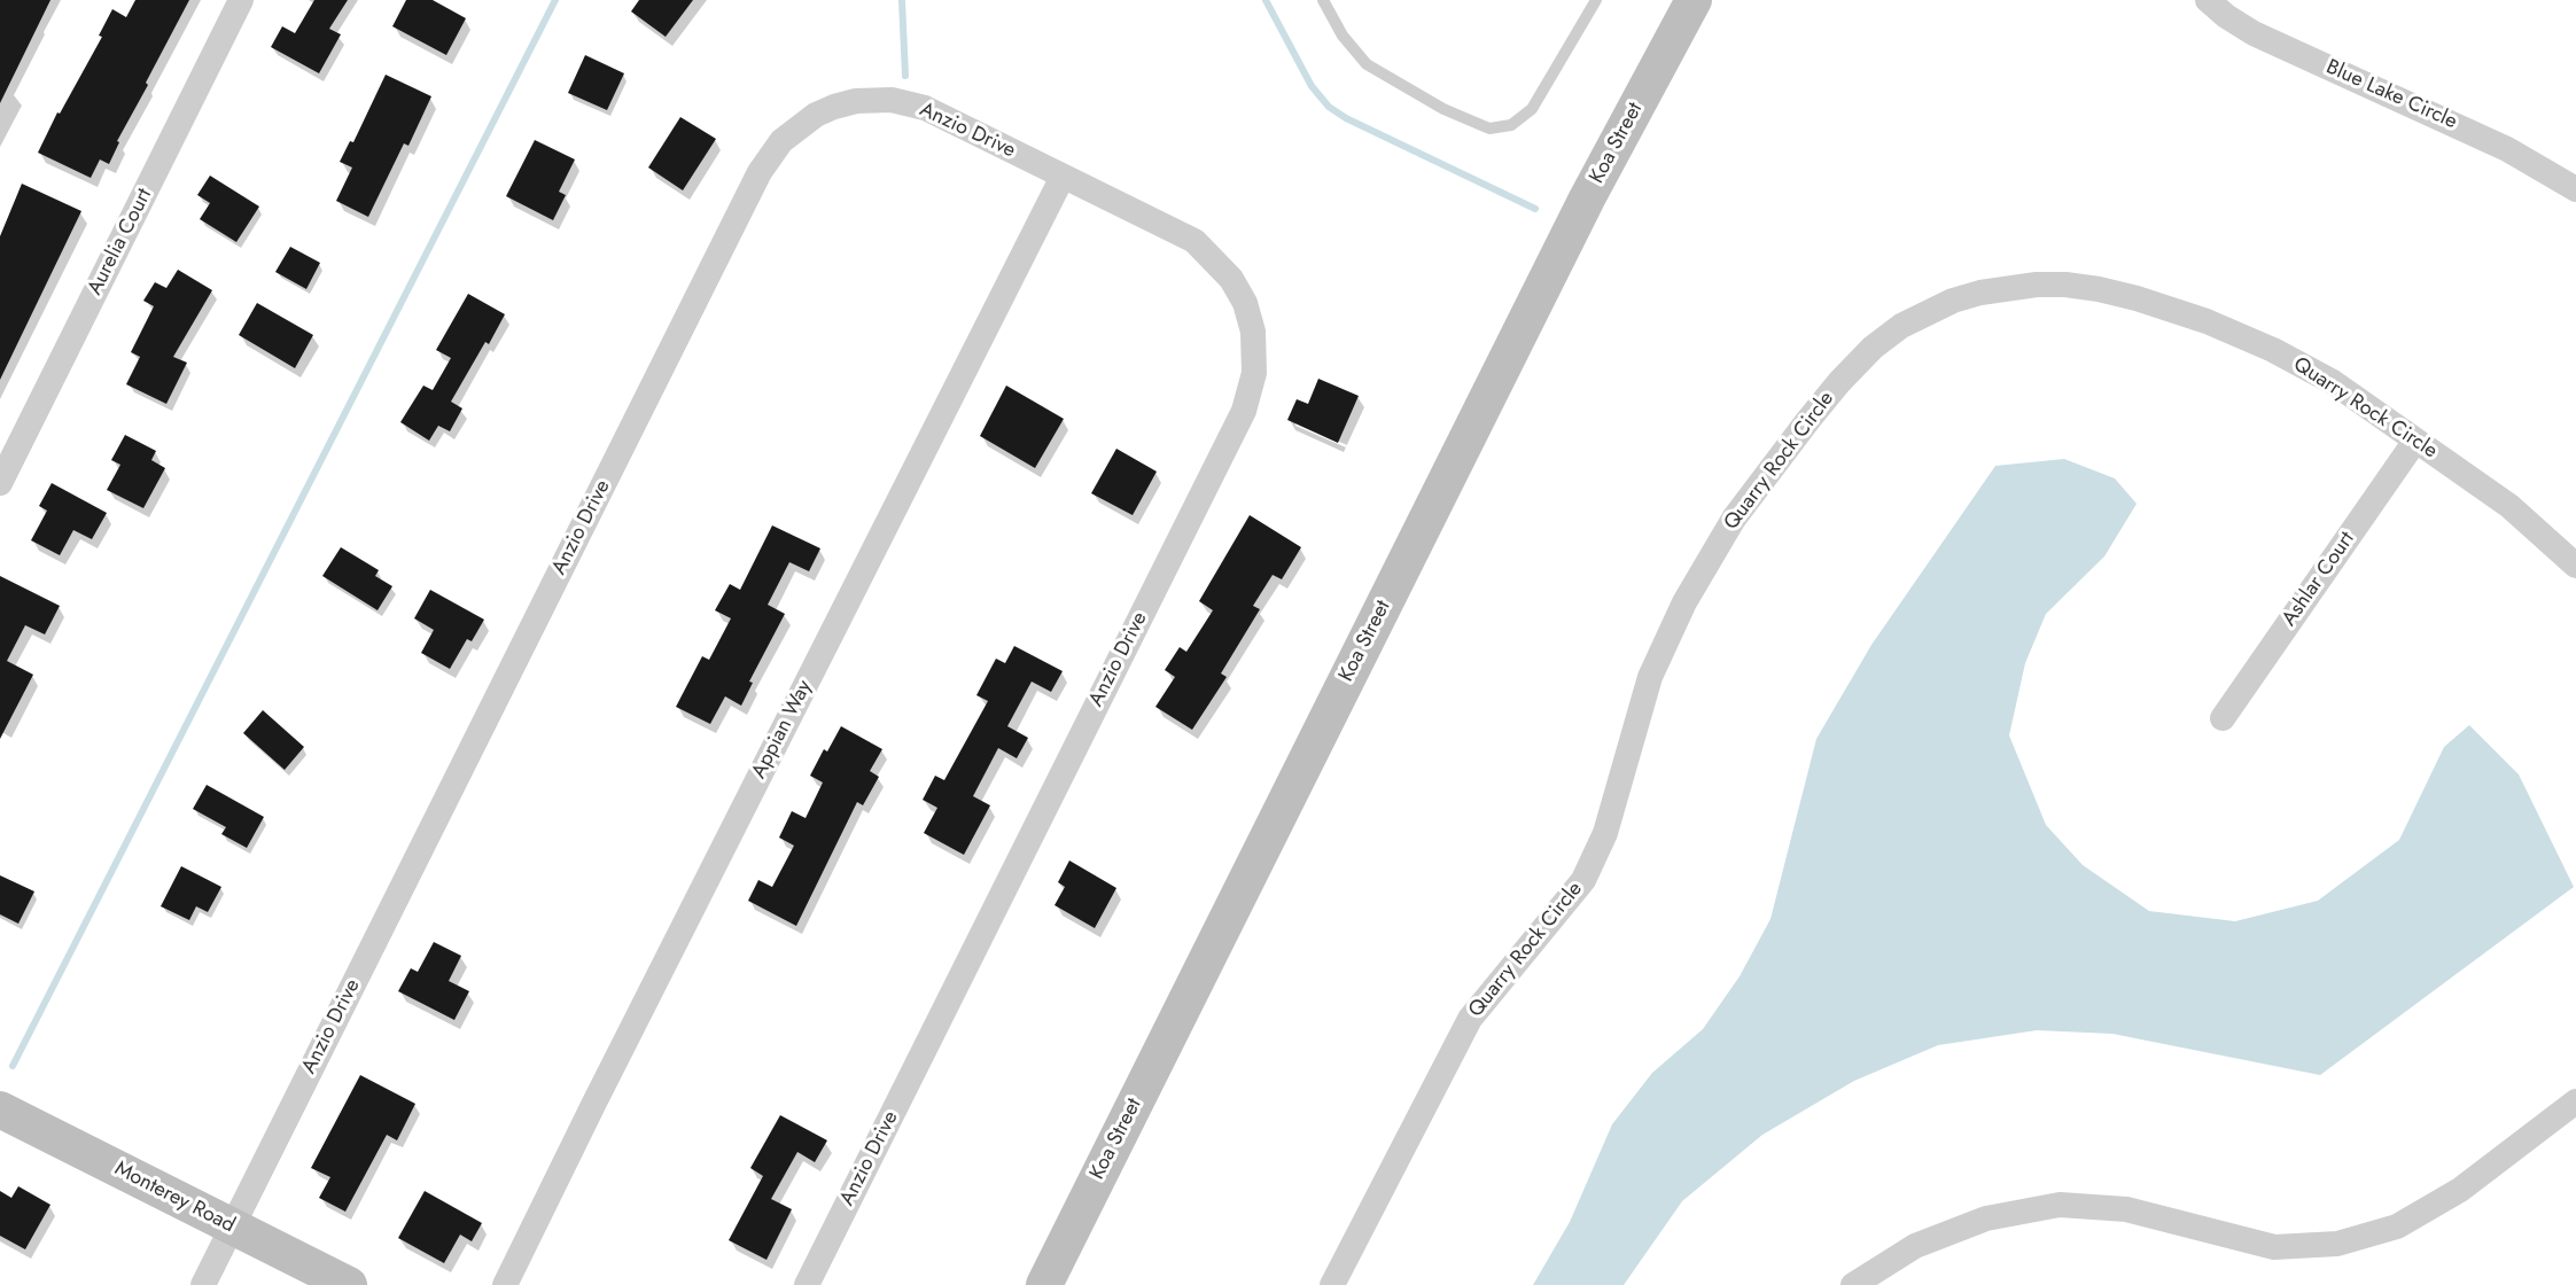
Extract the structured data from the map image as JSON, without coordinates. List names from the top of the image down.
{
  "streets": {
    "main road": ["Koa Street", "Monterey Road"],
    "street": [
      "Blue Lake Circle",
      "Anzio Drive",
      "Aurelia Court",
      "Quarry Rock Circle",
      "Ashlar Court",
      "Appian Way"
    ]
  },
  "crossings": [
    ["Anzio Drive", "Appian Way"],
    ["Anzio Drive", "Monterey Road"],
    ["Quarry Rock Circle", "Ashlar Court"]
  ]
}
